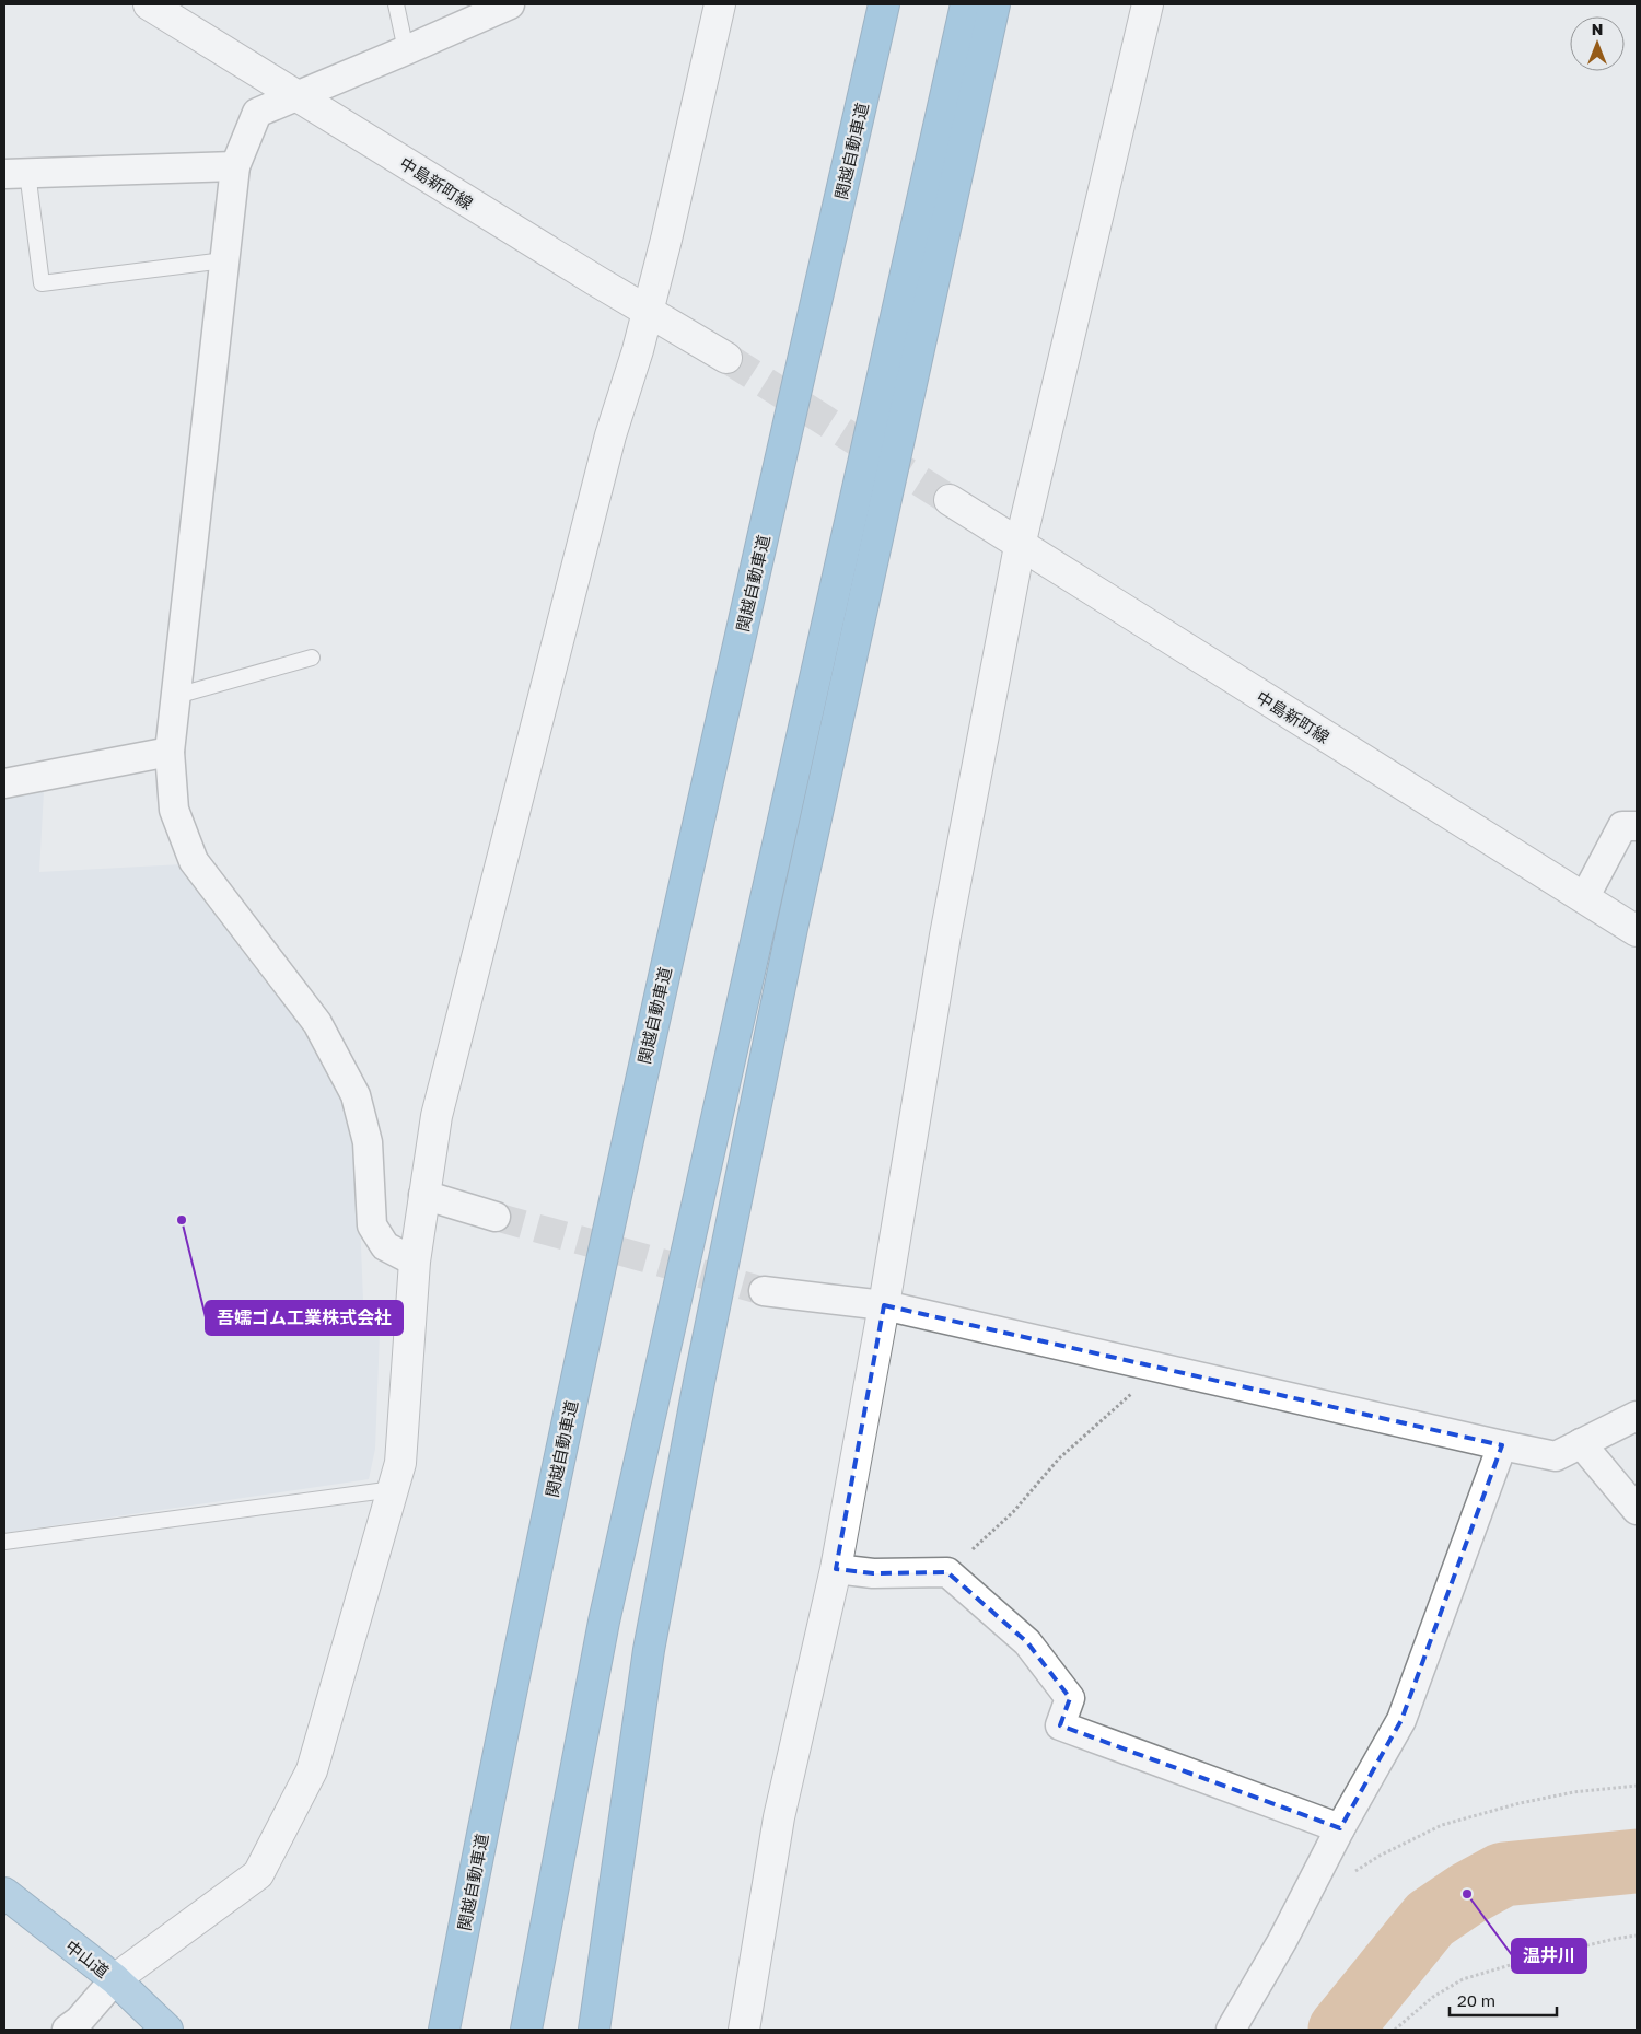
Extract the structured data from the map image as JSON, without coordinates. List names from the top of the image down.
{
  "streets": {
    "highway": ["関越自動車道", "中山道"],
    "street": ["中島新町線"]
  },
  "places": ["吾嬬ゴム工業株式会社", "温井川"],
  "scale_bar": "20 m",
  "north": "top"
}
